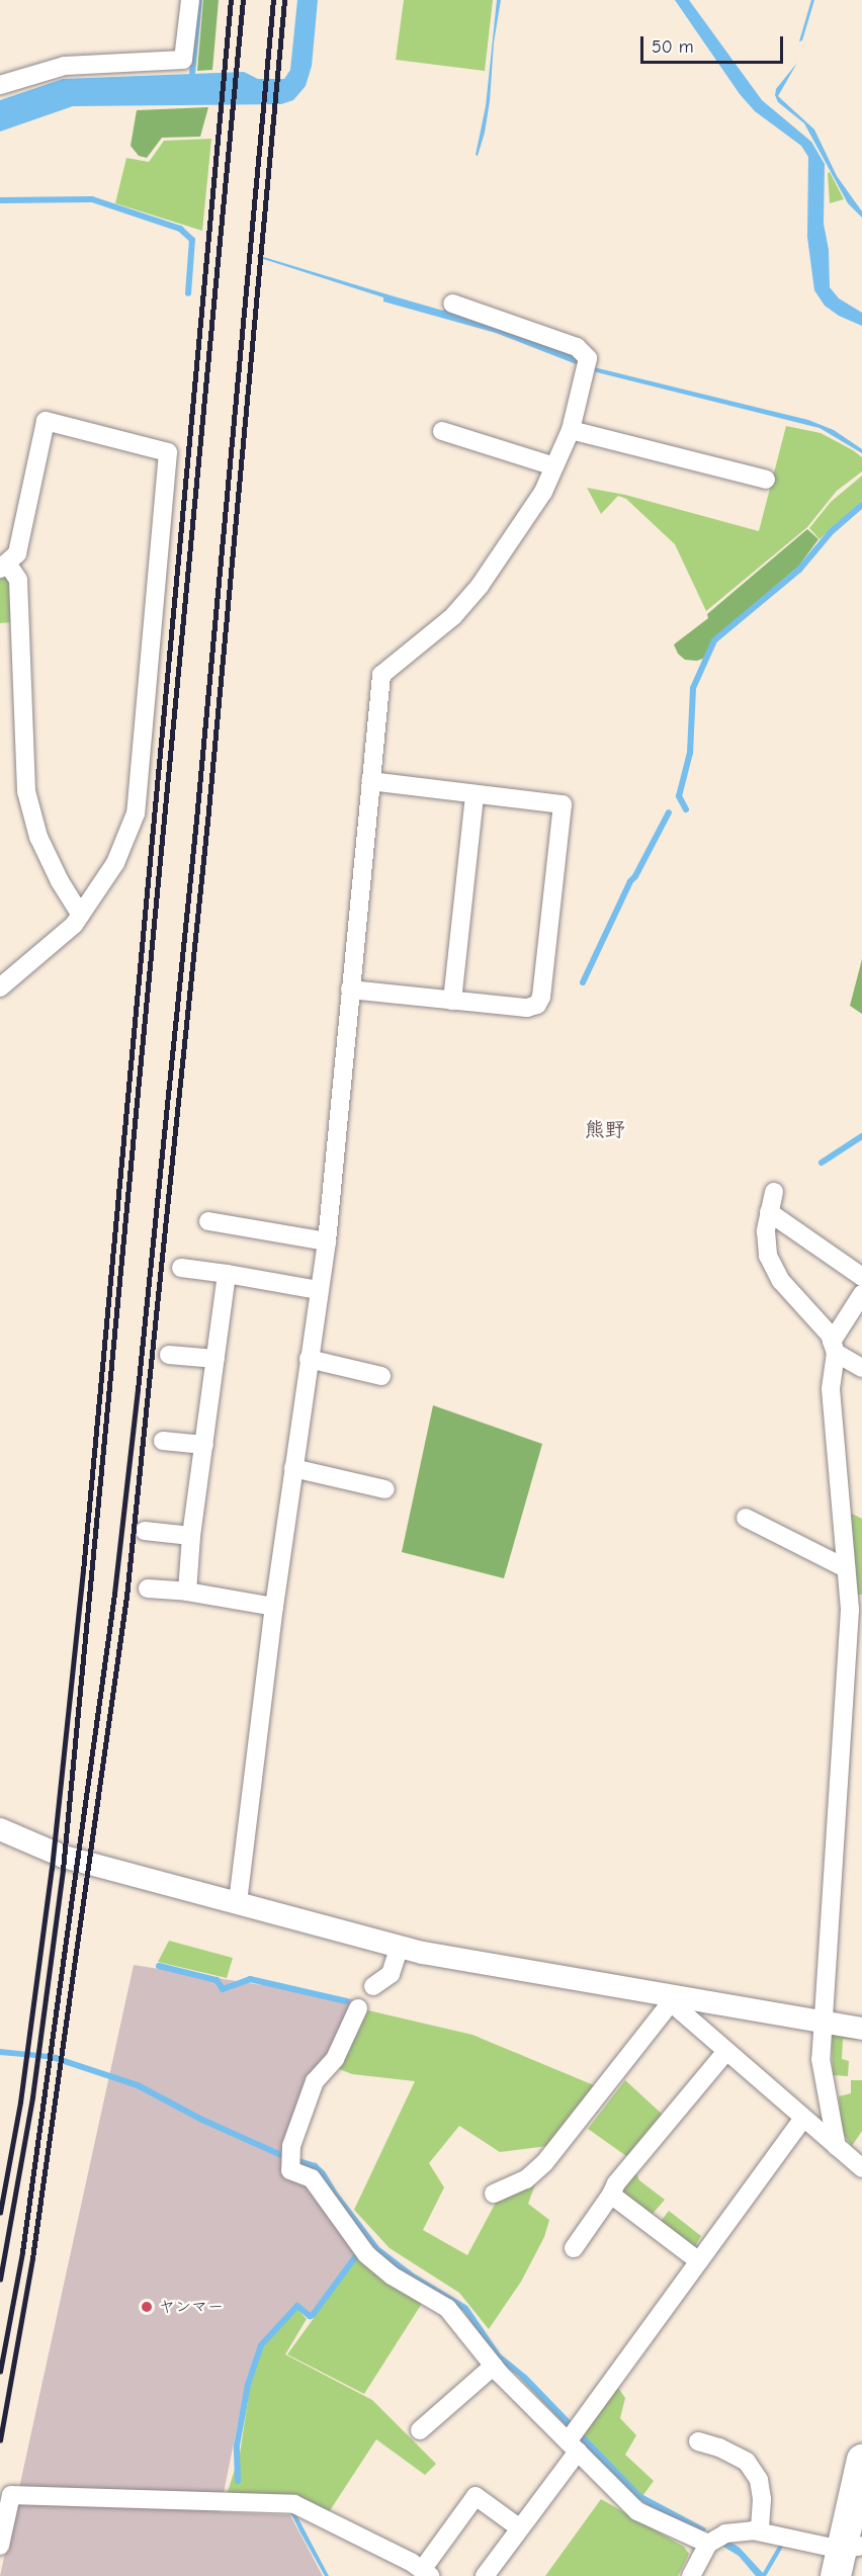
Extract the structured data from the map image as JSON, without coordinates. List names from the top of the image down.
{
  "districts": ["熊野"],
  "places": ["ヤンマー"],
  "scale_bar": "50 m"
}
